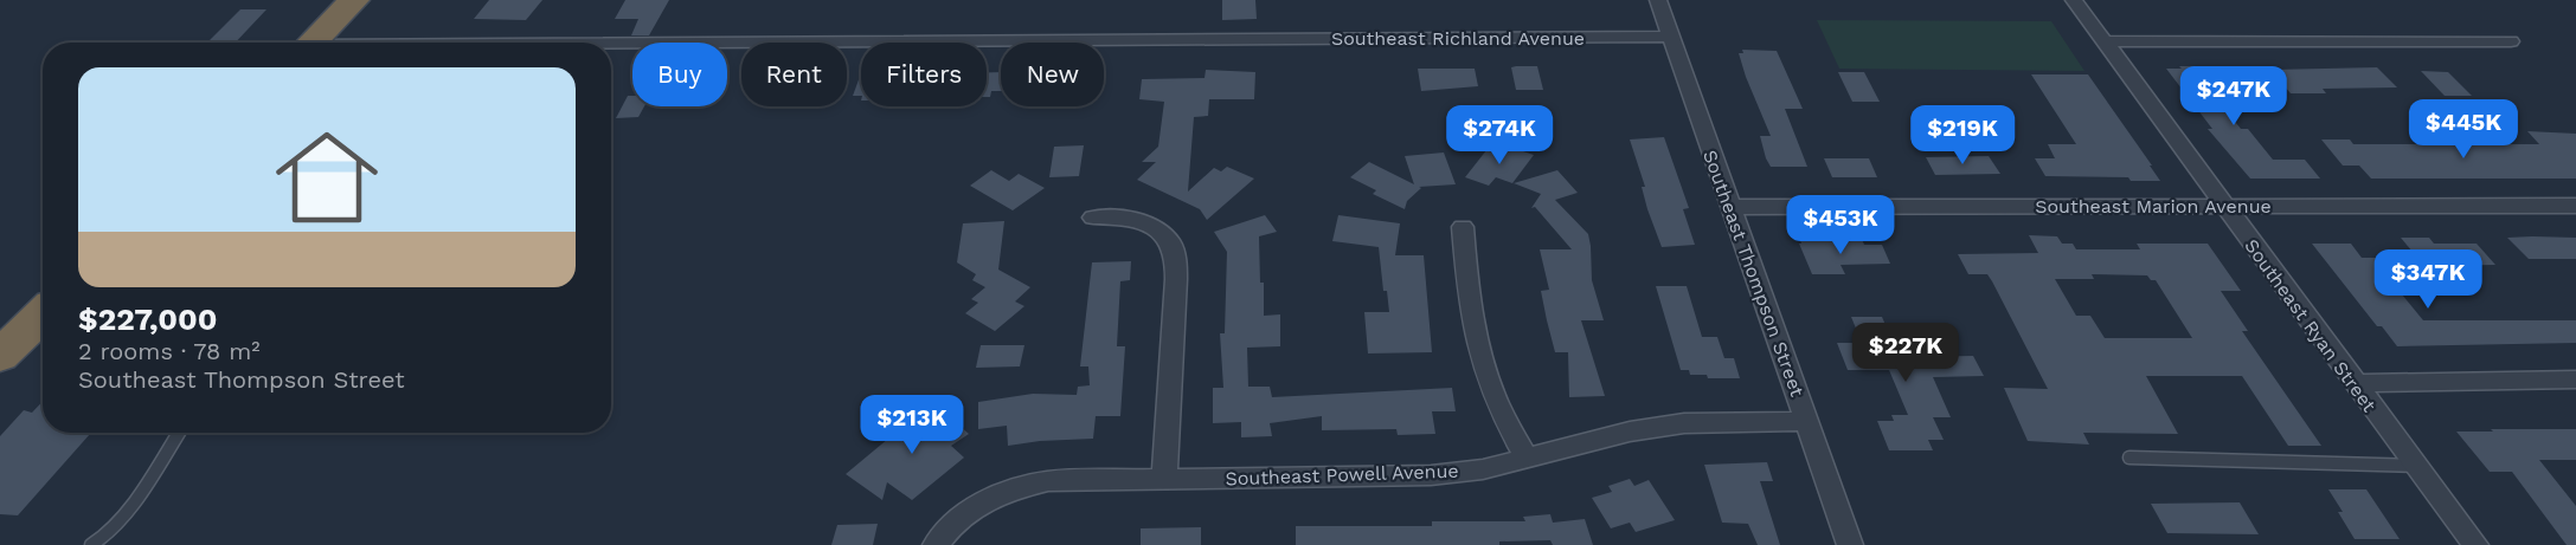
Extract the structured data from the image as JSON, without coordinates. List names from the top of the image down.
{
  "streets": {
    "street": [
      "Southeast Richland Avenue",
      "Southeast Marion Avenue",
      "Southeast Thompson Street",
      "Southeast Ryan Street",
      "Southeast Powell Avenue"
    ]
  },
  "crossings": [
    ["Southeast Richland Avenue", "Southeast Thompson Street"],
    ["Southeast Marion Avenue", "Southeast Thompson Street"],
    ["Southeast Marion Avenue", "Southeast Ryan Street"],
    ["Southeast Thompson Street", "Southeast Powell Avenue"]
  ],
  "page": {
    "chip": [
      "Buy",
      "Rent",
      "Filters",
      "New"
    ],
    "list": [
      {
        "name": "$227,000",
        "note": "2 rooms · 78 m² · Southeast Thompson Street"
      }
    ],
    "price": [
      "$247K",
      "$445K",
      "$274K",
      "$219K",
      "$453K",
      "$347K",
      "$227K",
      "$213K"
    ]
  }
}
